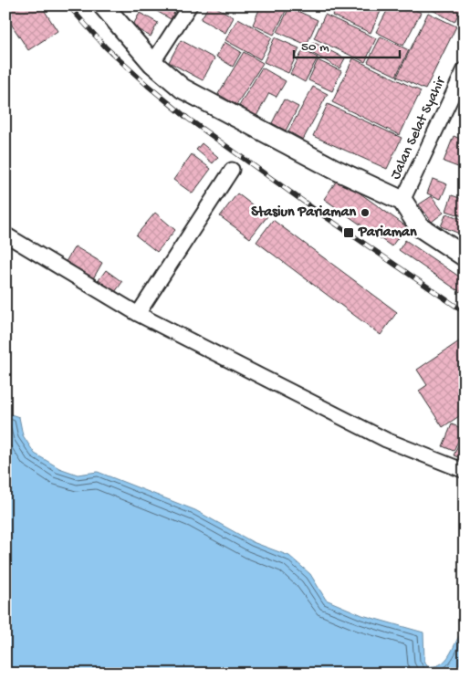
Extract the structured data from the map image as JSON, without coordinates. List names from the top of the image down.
{
  "streets": {
    "street": ["Jalan Selat Syahir"]
  },
  "places": {
    "other": ["Stasiun Pariaman"],
    "transit": ["Pariaman"]
  },
  "scale_bar": "50 m"
}
